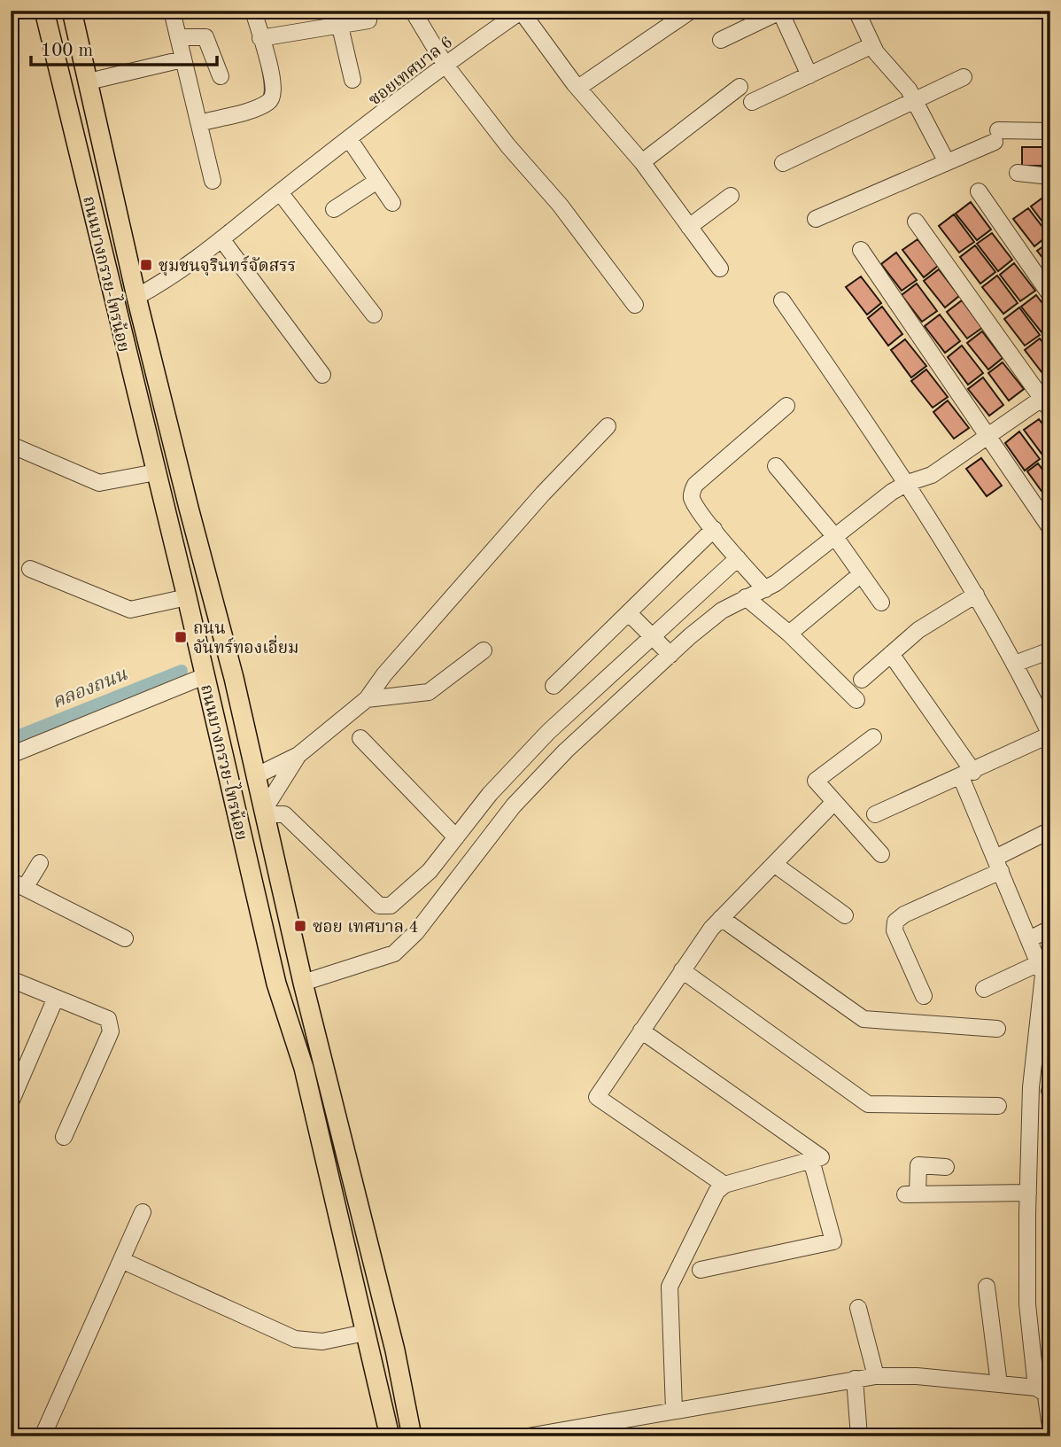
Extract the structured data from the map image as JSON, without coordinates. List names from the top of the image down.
{
  "streets": {
    "main road": ["ถนนบางกรวย-ไทรน้อย"],
    "street": ["ซอยเทศบาล 6"]
  },
  "crossings": [
    ["ซอยเทศบาล 6", "ถนนบางกรวย-ไทรน้อย"]
  ],
  "water": ["คลองถนน"],
  "places": {
    "transit": ["ชุมชนจุรินทร์จัดสรร", "ถนน จันทร์ทองเอี่ยม", "ซอย เทศบาล 4"]
  },
  "scale_bar": "100 m"
}
